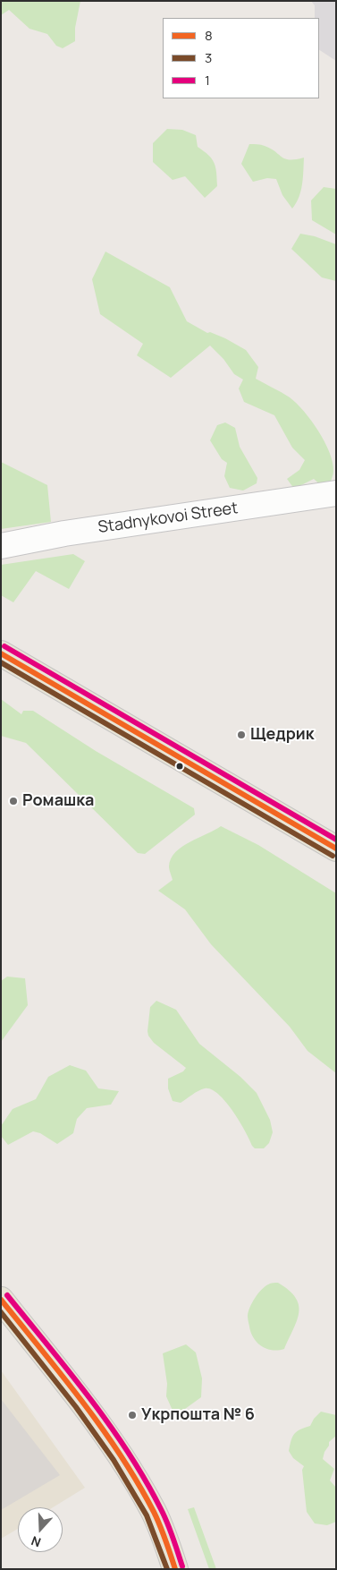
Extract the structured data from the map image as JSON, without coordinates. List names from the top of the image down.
{
  "streets": {
    "street": ["Stadnykovoi Street"]
  },
  "places": ["Щедрик", "Ромашка", "Укрпошта № 6"],
  "lines": ["transit line 1", "transit line 8", "transit line 3"],
  "legend": ["8", "3", "1"],
  "north": "bottom"
}
